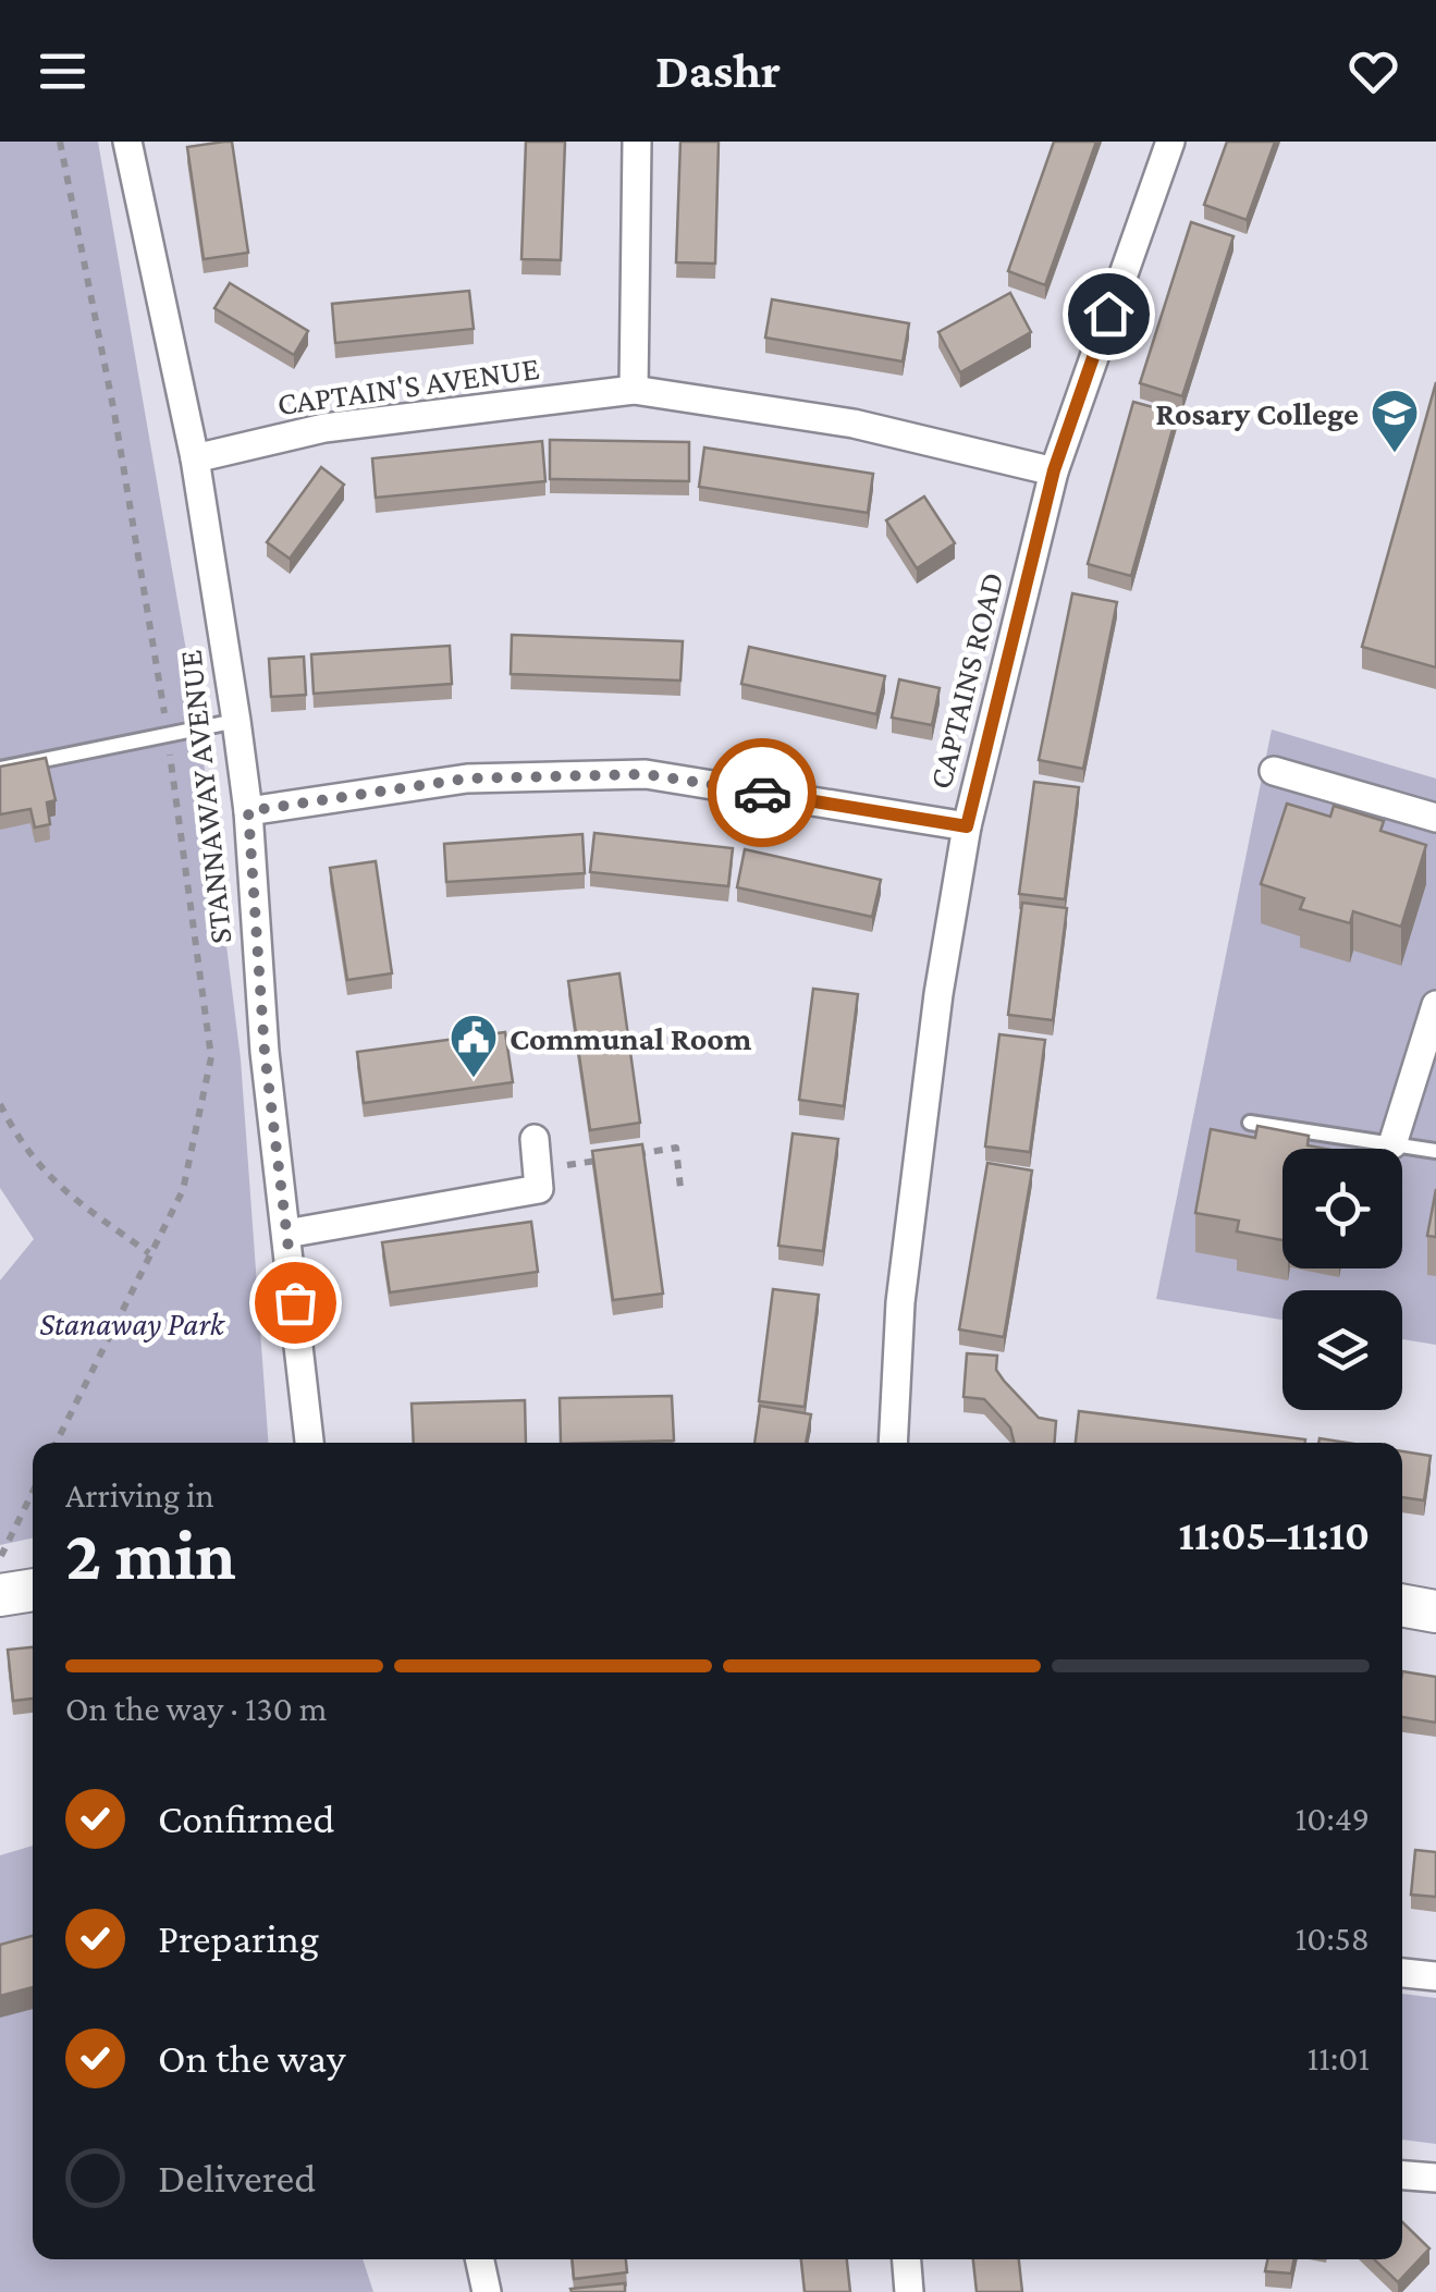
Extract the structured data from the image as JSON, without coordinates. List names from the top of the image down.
{
  "streets": {
    "street": ["CAPTAIN'S AVENUE", "CAPTAINS ROAD", "STANNAWAY AVENUE"]
  },
  "crossings": [
    ["CAPTAIN'S AVENUE", "CAPTAINS ROAD"],
    ["CAPTAIN'S AVENUE", "STANNAWAY AVENUE"]
  ],
  "parks": ["Stanaway Park"],
  "places": {
    "school or university": ["Rosary College"],
    "public building": ["Communal Room"]
  },
  "page": {
    "header": "Dashr",
    "heading": ["2 min", "Arriving in", "11:05–11:10"],
    "bar": "On the way · 130 m",
    "list": [
      ["Confirmed", "10:49"],
      ["Preparing", "10:58"],
      ["On the way", "11:01"],
      "Delivered"
    ]
  }
}
